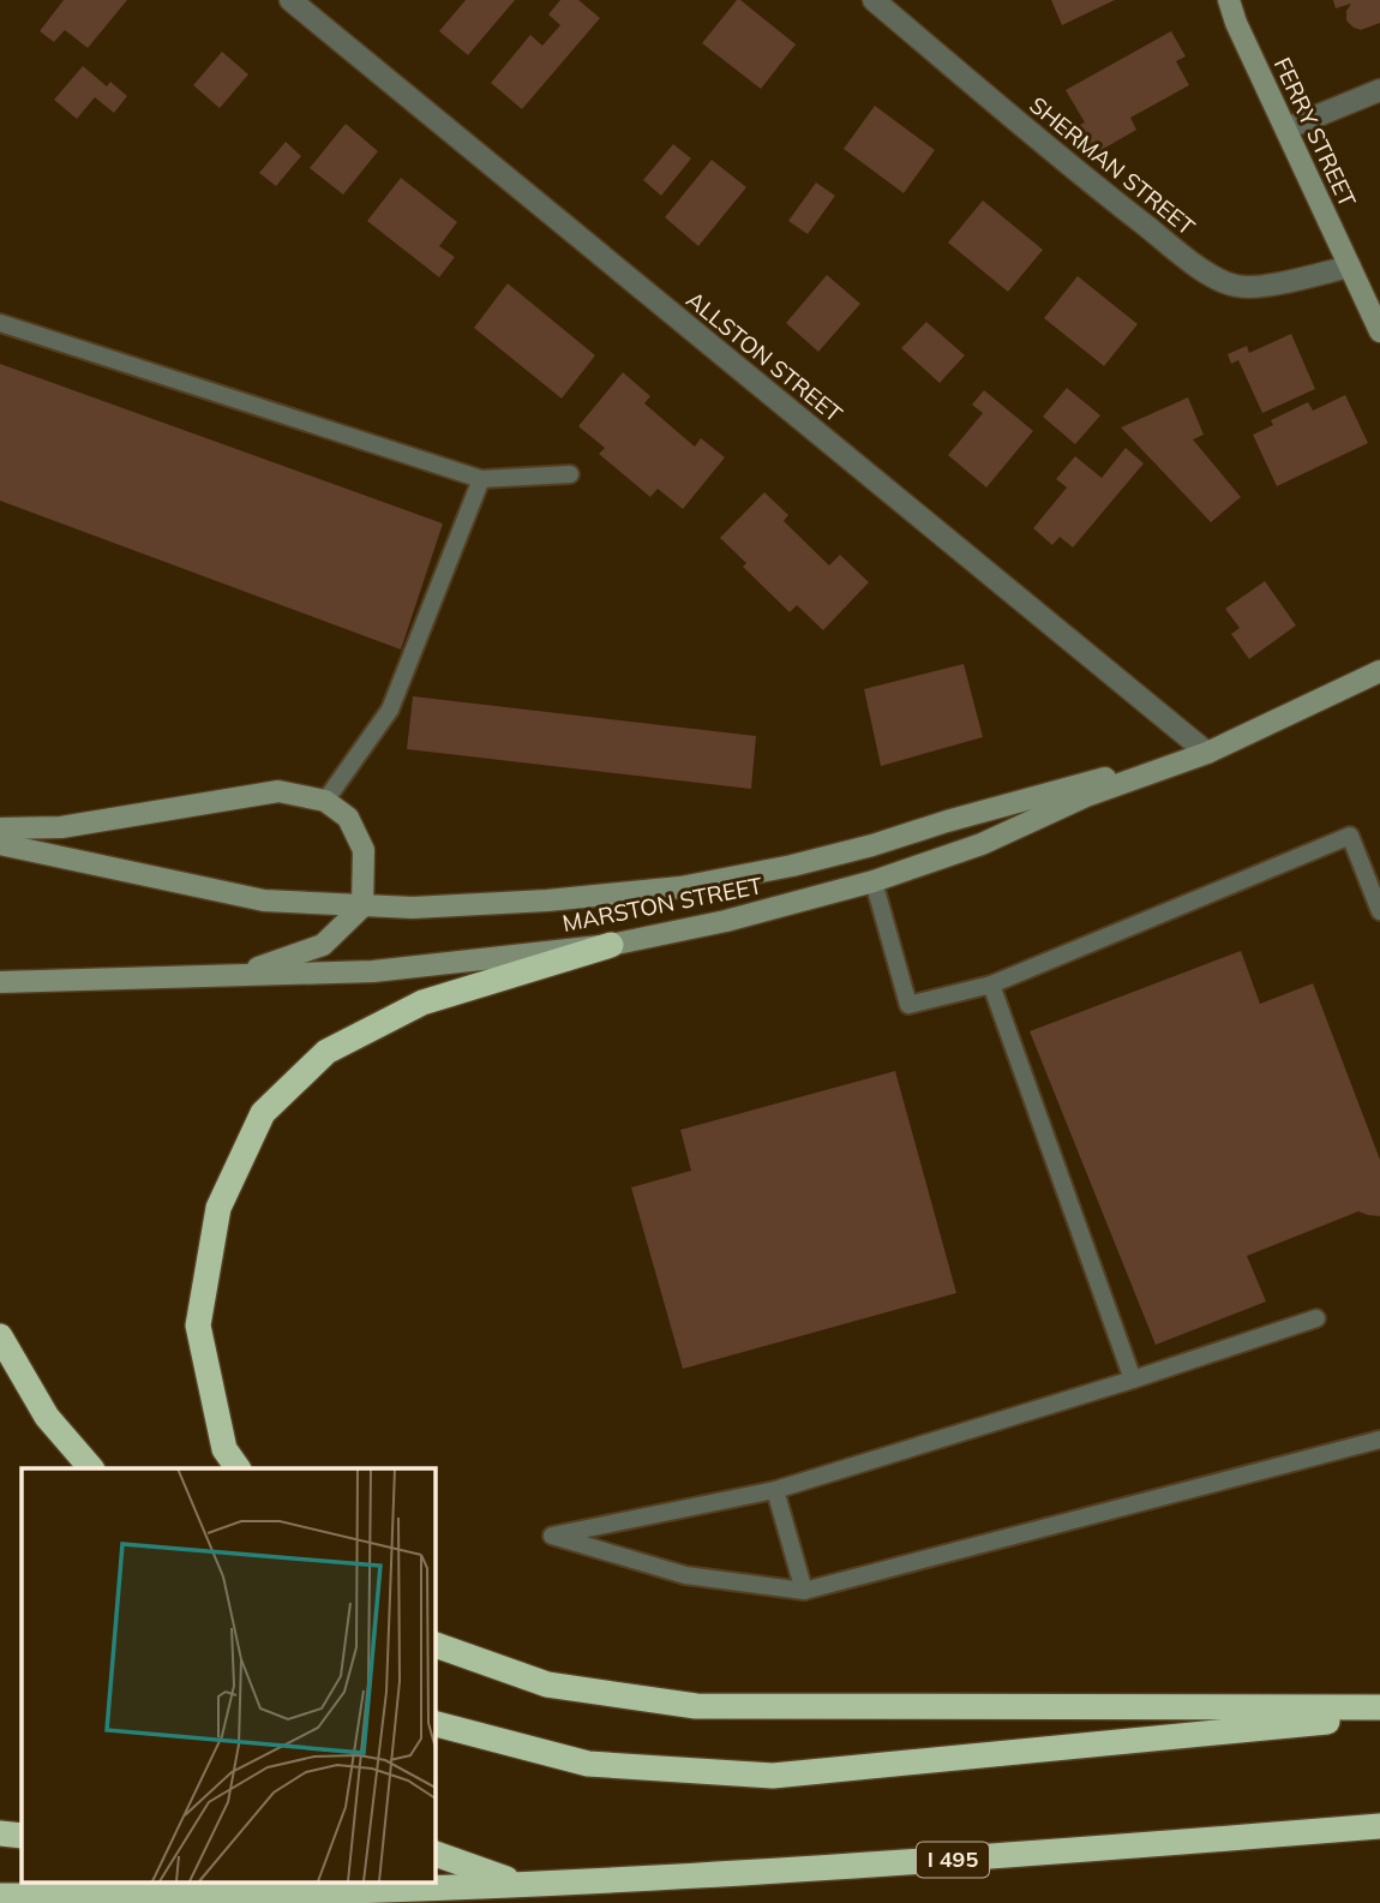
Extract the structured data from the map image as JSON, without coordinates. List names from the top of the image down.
{
  "streets": {
    "highway": ["I 495"],
    "main road": ["FERRY STREET", "MARSTON STREET"],
    "street": ["SHERMAN STREET", "ALLSTON STREET"]
  },
  "crossings": [
    ["FERRY STREET", "SHERMAN STREET"],
    ["ALLSTON STREET", "MARSTON STREET"]
  ]
}
